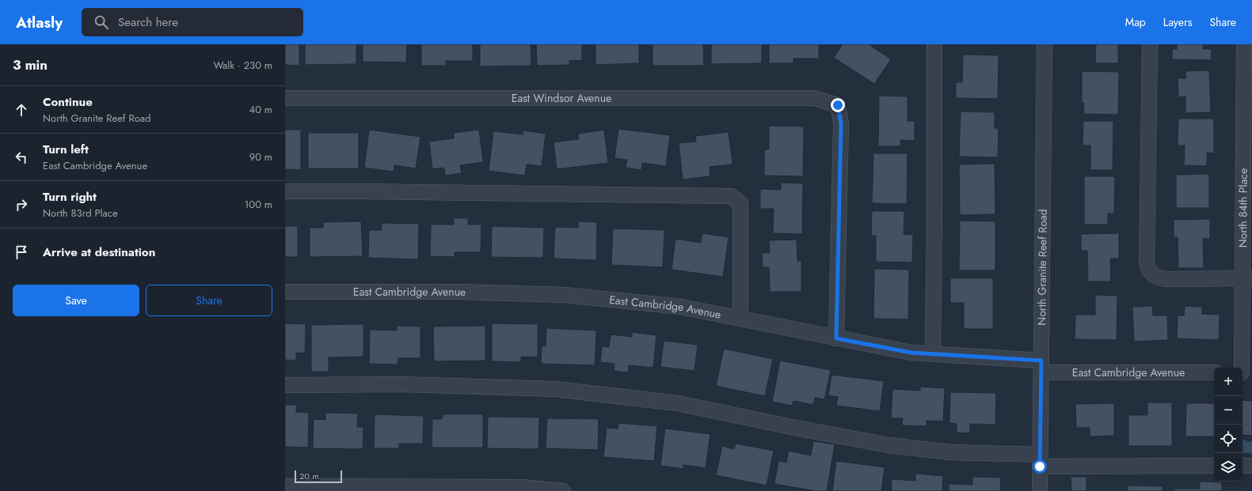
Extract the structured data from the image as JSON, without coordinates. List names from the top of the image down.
{
  "streets": {
    "street": [
      "East Windsor Avenue",
      "North 84th Place",
      "North Granite Reef Road",
      "East Cambridge Avenue"
    ]
  },
  "crossings": [
    ["East Windsor Avenue", "East Cambridge Avenue"],
    ["North Granite Reef Road", "East Cambridge Avenue"]
  ],
  "scale_bar": "20 m",
  "page": {
    "header": "Atlasly",
    "search": "Search here",
    "nav": ["Map", "Layers", "Share"],
    "heading": ["3 min", "Walk · 230 m"],
    "list": [
      ["Continue", "North Granite Reef Road", "40 m"],
      ["Turn left", "East Cambridge Avenue", "90 m"],
      ["Turn right", "North 83rd Place", "100 m"],
      "Arrive at destination"
    ],
    "buttons": ["Save", "Share"],
    "map_buttons": ["+", "−"],
    "scale": "20 m"
  }
}
